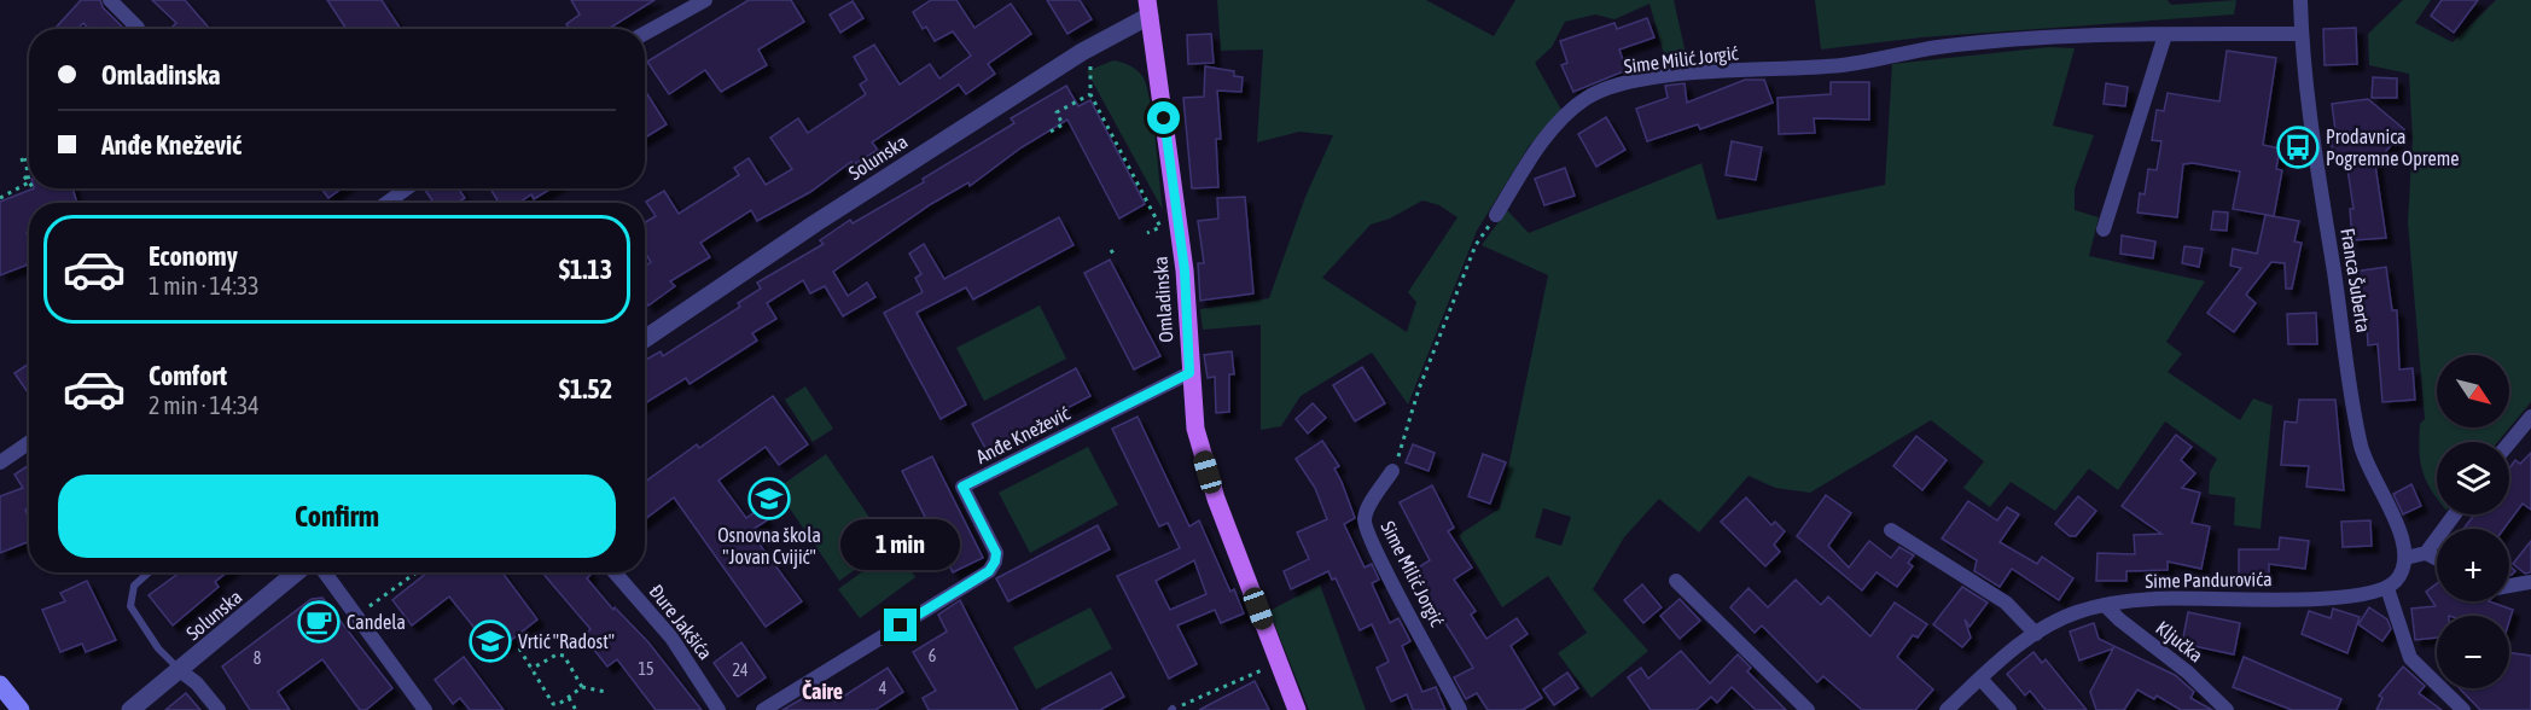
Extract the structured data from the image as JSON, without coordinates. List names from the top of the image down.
{
  "streets": {
    "main road": ["Omladinska"],
    "street": [
      "Sime Milić Jorgić",
      "Solunska",
      "Franca Šuberta",
      "Anđe Knežević",
      "Sime Pandurovića",
      "Đure Jakšića",
      "Ključka"
    ]
  },
  "crossings": [
    ["Sime Milić Jorgić", "Franca Šuberta"],
    ["Solunska", "Omladinska"],
    ["Omladinska", "Anđe Knežević"],
    ["Sime Pandurovića", "Ključka"]
  ],
  "districts": ["Čaire"],
  "places": {
    "bus stop": ["Prodavnica Pogremne Opreme"],
    "school or university": ["Osnovna škola \"Jovan Cvijić\"", "Vrtić \"Radost\""],
    "cafe": ["Candela"]
  },
  "house_numbers": [
    "6",
    "8",
    "15",
    "24",
    "4"
  ],
  "north": "bottom right",
  "page": {
    "banner": ["Omladinska", "Anđe Knežević"],
    "list": [
      {
        "name": "Economy",
        "note": "1 min · 14:33",
        "value": "$1.13"
      },
      {
        "name": "Comfort",
        "note": "2 min · 14:34",
        "value": "$1.52"
      }
    ],
    "map_buttons": ["+", "−"],
    "buttons": "Confirm",
    "bubble": "1 min"
  }
}
